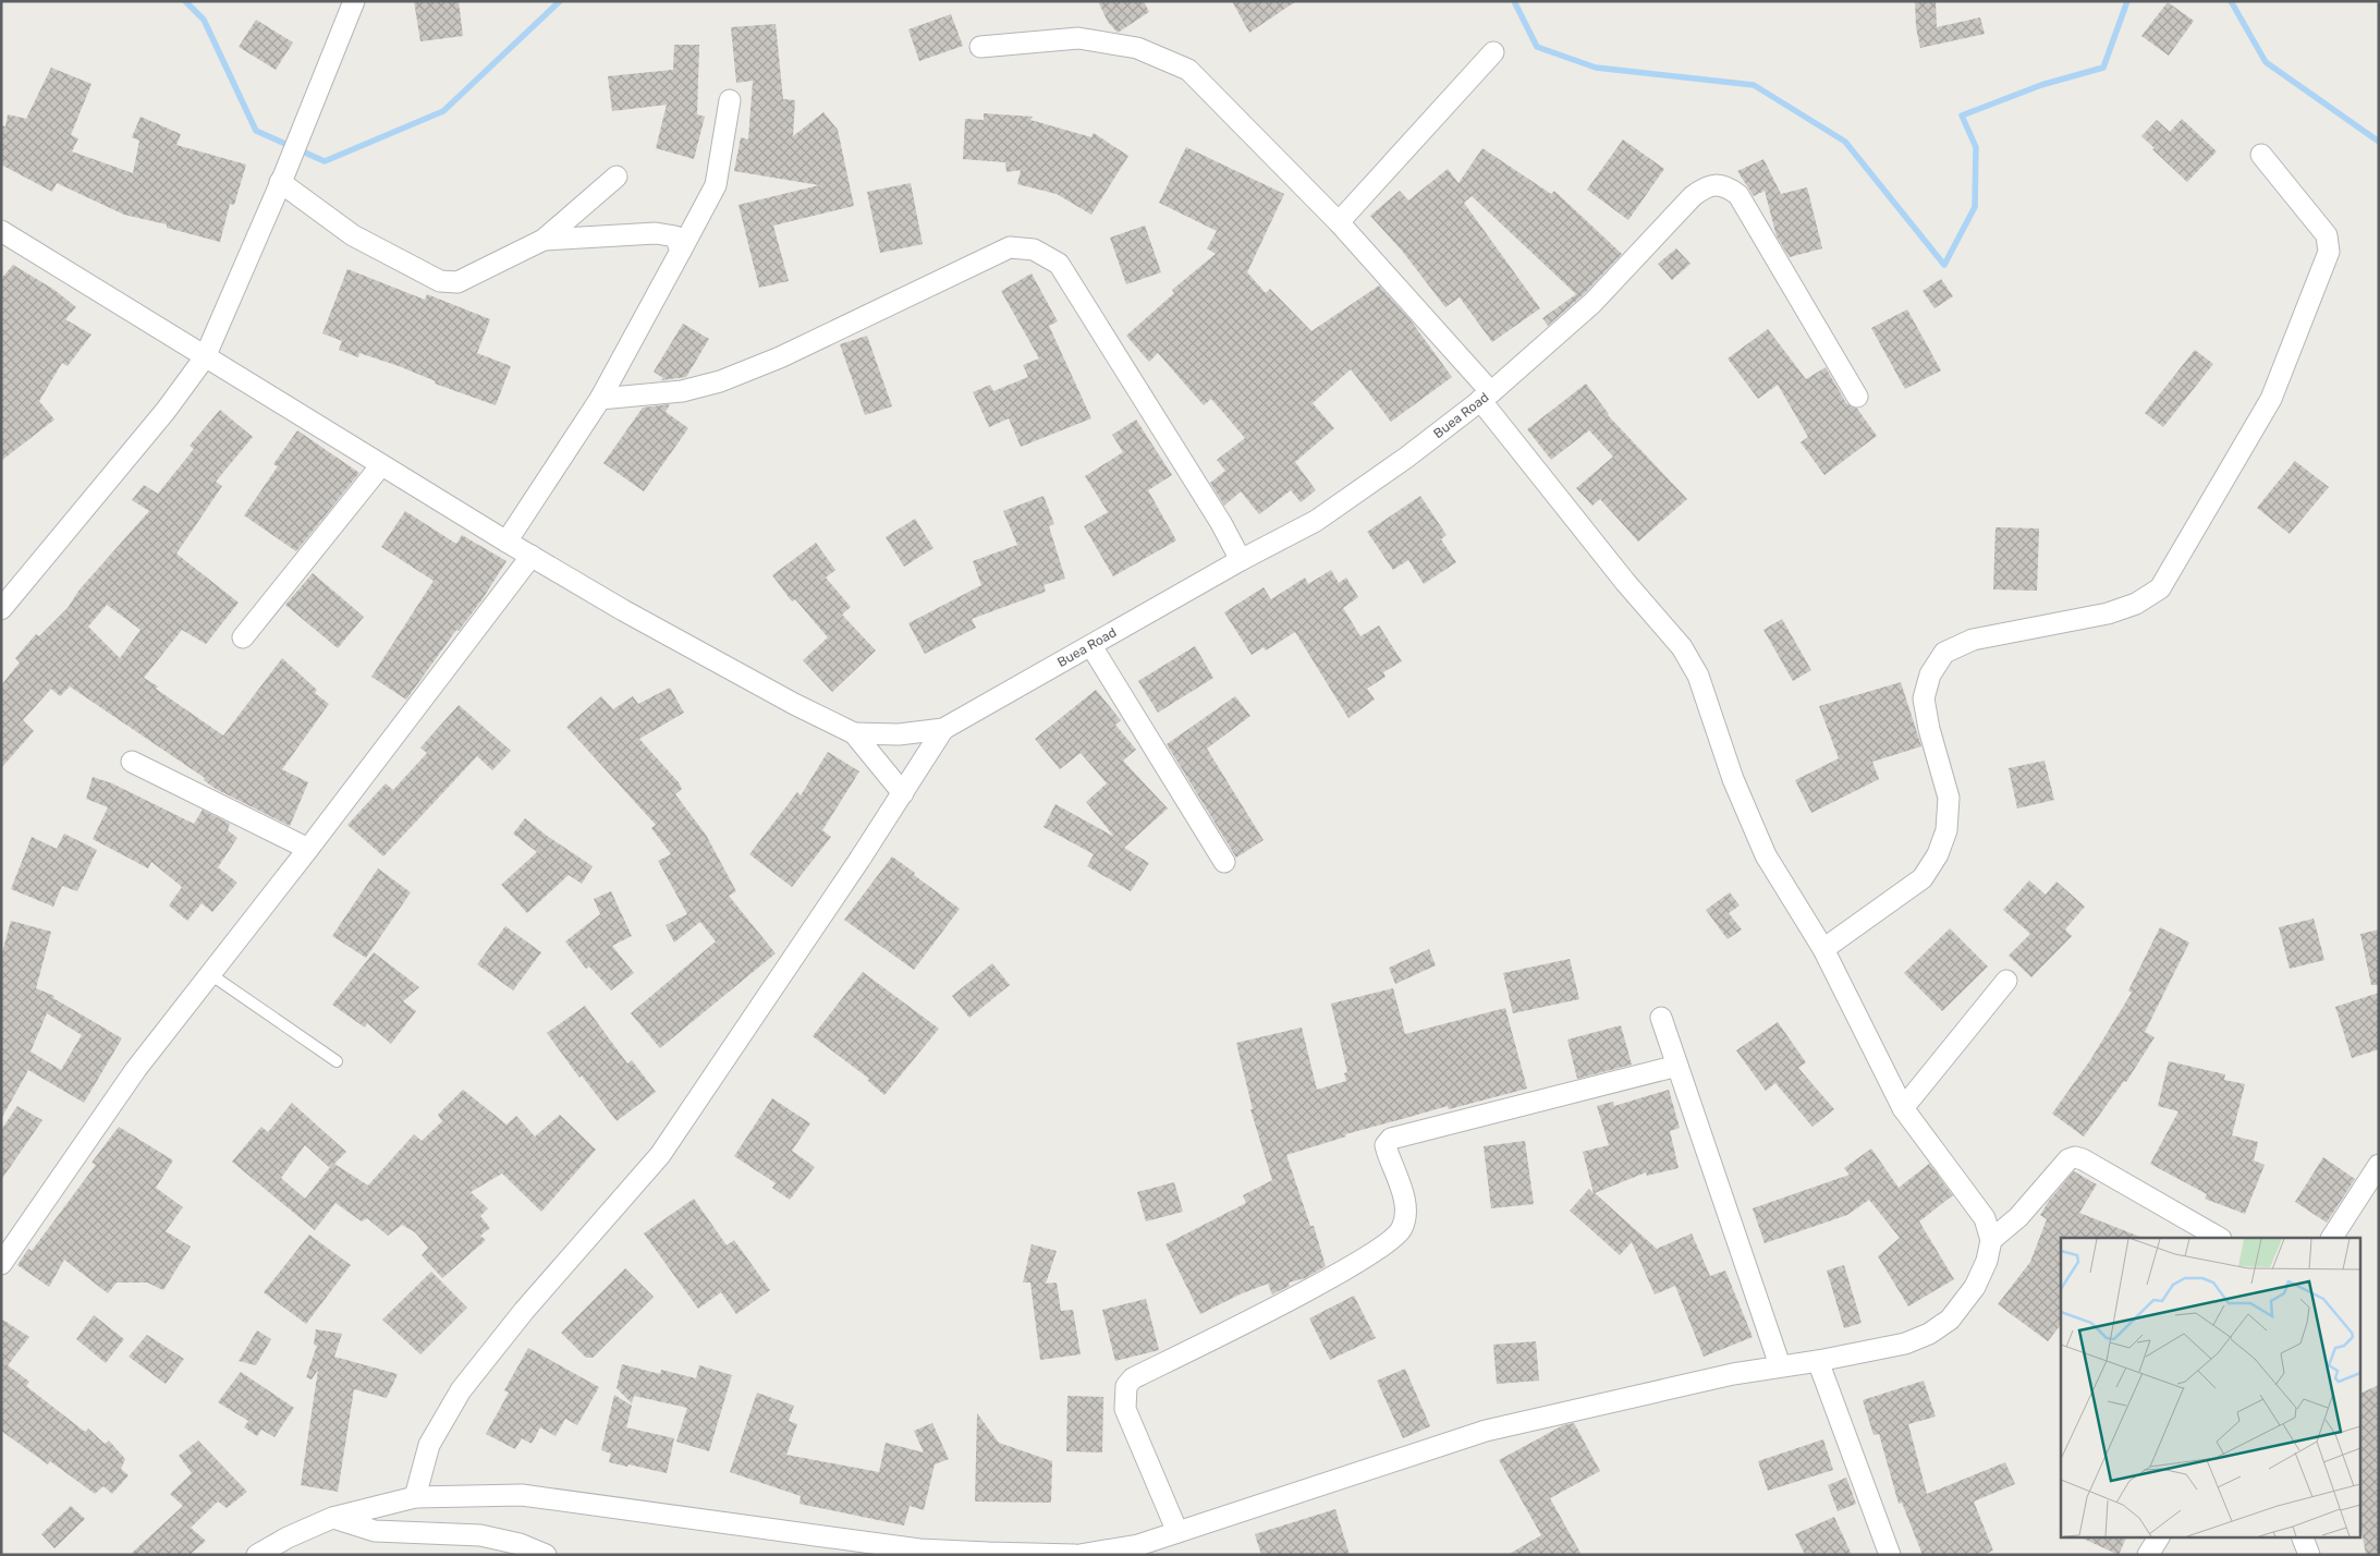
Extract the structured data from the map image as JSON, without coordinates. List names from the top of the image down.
{
  "streets": {
    "street": ["Buea Road"]
  }
}
